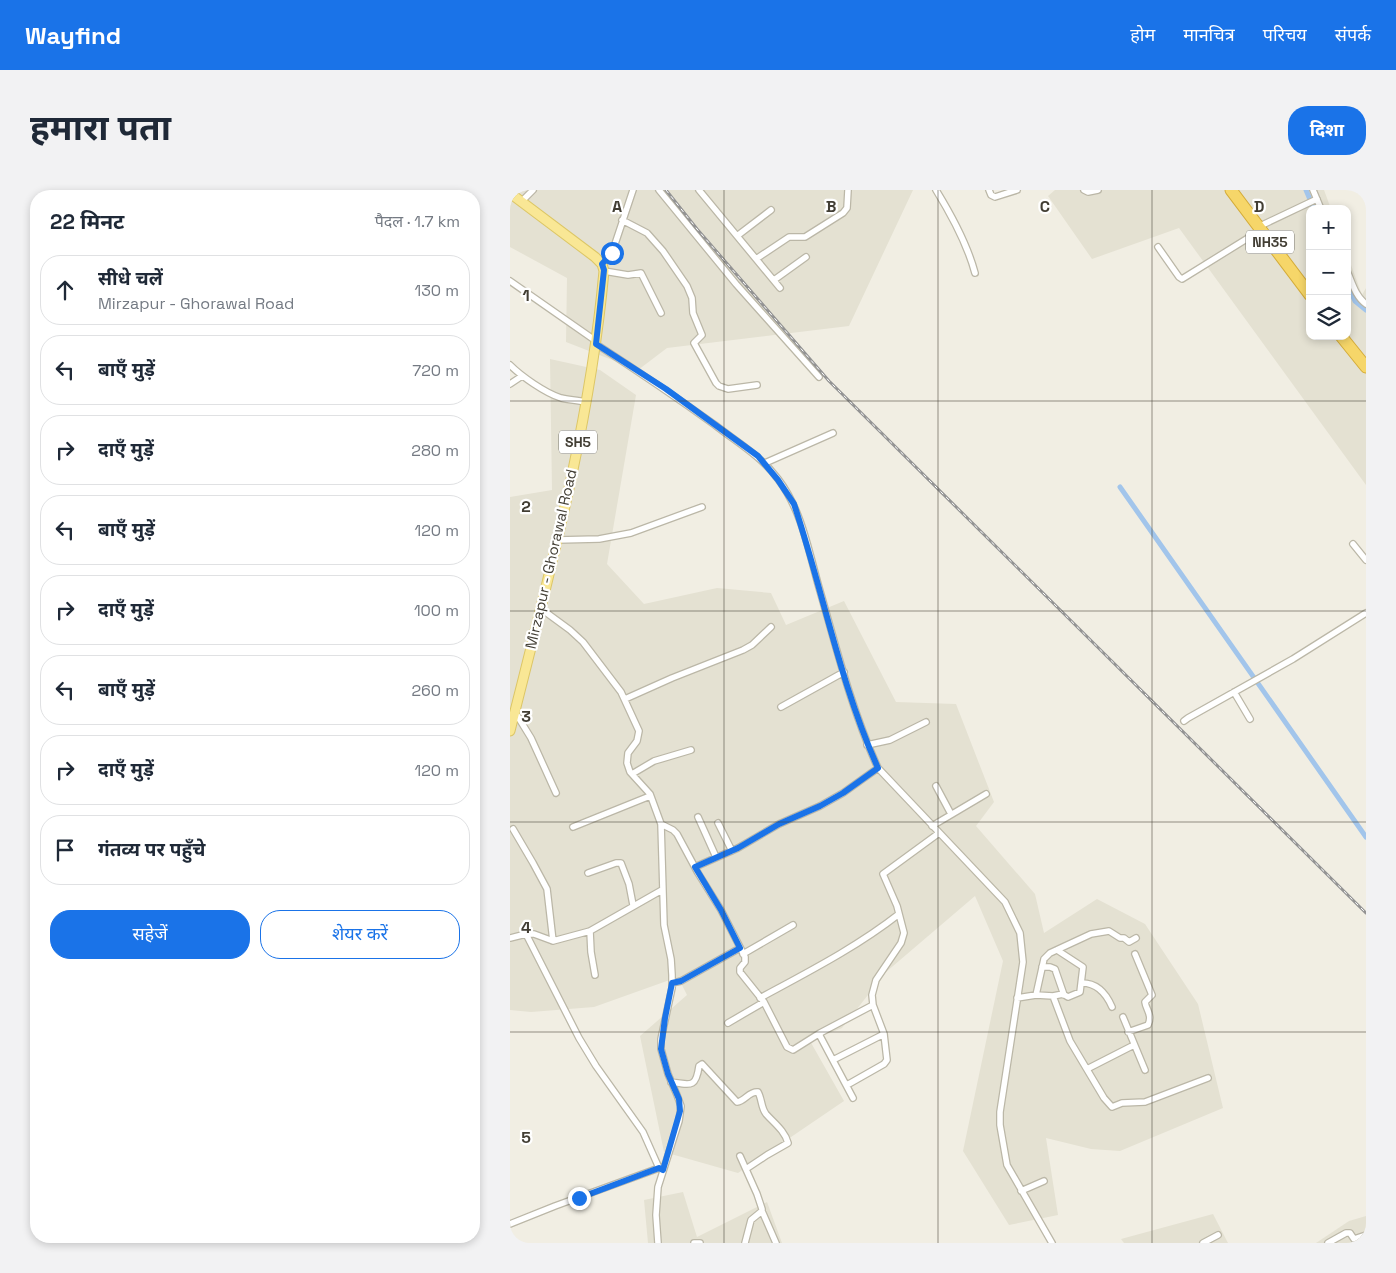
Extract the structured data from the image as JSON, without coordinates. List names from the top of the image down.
{
  "streets": {
    "highway": ["NH35"],
    "main road": ["SH5", "Mirzapur - Ghorawal Road"]
  },
  "page": {
    "header": "Wayfind",
    "nav": [
      "होम",
      "मानचित्र",
      "परिचय",
      "संपर्क"
    ],
    "title": "हमारा पता",
    "buttons": [
      "दिशा",
      ["सहेजें", "शेयर करें"]
    ],
    "heading": ["22 मिनट", "पैदल · 1.7 km"],
    "map_buttons": ["+", "−"],
    "list": [
      ["सीधे चलें", "Mirzapur - Ghorawal Road", "130 m"],
      ["बाएँ मुड़ें", "720 m"],
      ["दाएँ मुड़ें", "280 m"],
      ["बाएँ मुड़ें", "120 m"],
      ["दाएँ मुड़ें", "100 m"],
      ["बाएँ मुड़ें", "260 m"],
      ["दाएँ मुड़ें", "120 m"],
      "गंतव्य पर पहुँचे"
    ]
  },
  "grid": {
    "columns": [
      "A",
      "B",
      "C",
      "D"
    ],
    "rows": [
      "1",
      "2",
      "3",
      "4",
      "5"
    ]
  }
}
